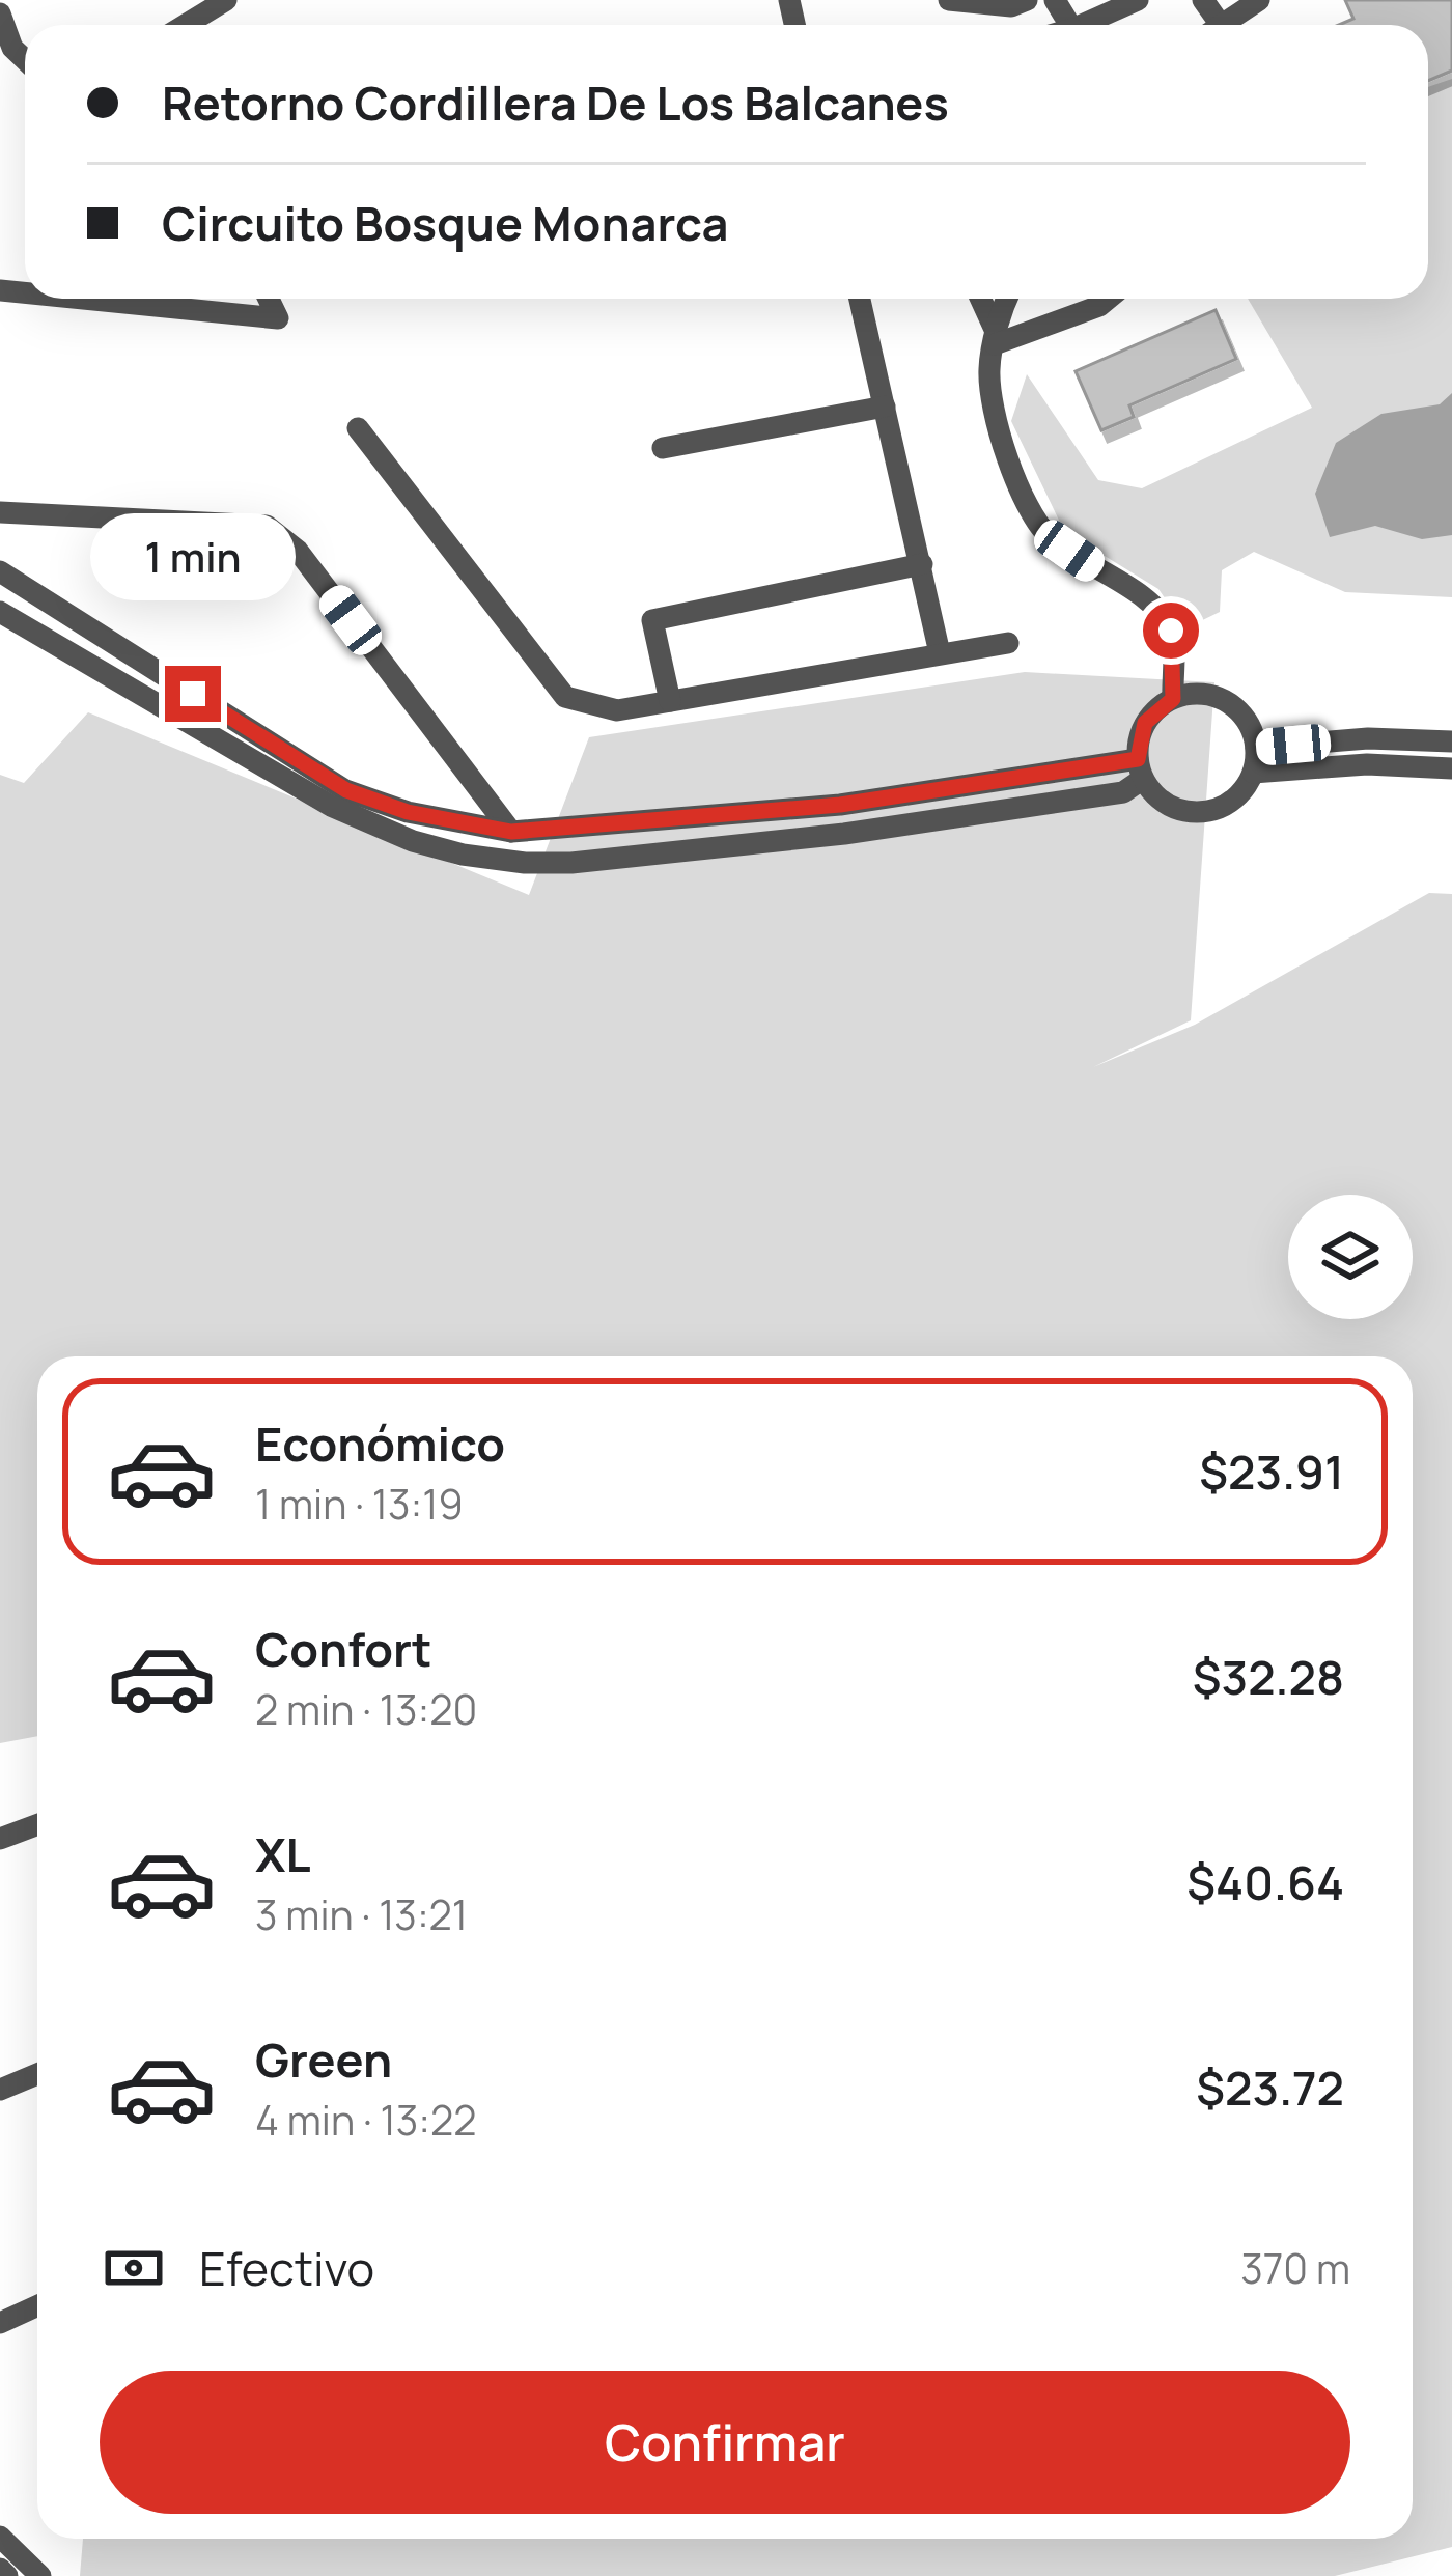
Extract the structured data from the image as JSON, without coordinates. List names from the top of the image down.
{
  "page": {
    "banner": ["Retorno Cordillera De Los Balcanes", "Circuito Bosque Monarca"],
    "bubble": "1 min",
    "list": [
      {
        "name": "Económico",
        "note": "1 min · 13:19",
        "value": "$23.91"
      },
      {
        "name": "Confort",
        "note": "2 min · 13:20",
        "value": "$32.28"
      },
      {
        "name": "XL",
        "note": "3 min · 13:21",
        "value": "$40.64"
      },
      {
        "name": "Green",
        "note": "4 min · 13:22",
        "value": "$23.72"
      }
    ],
    "pay": ["Efectivo", "370 m"],
    "buttons": "Confirmar"
  }
}
